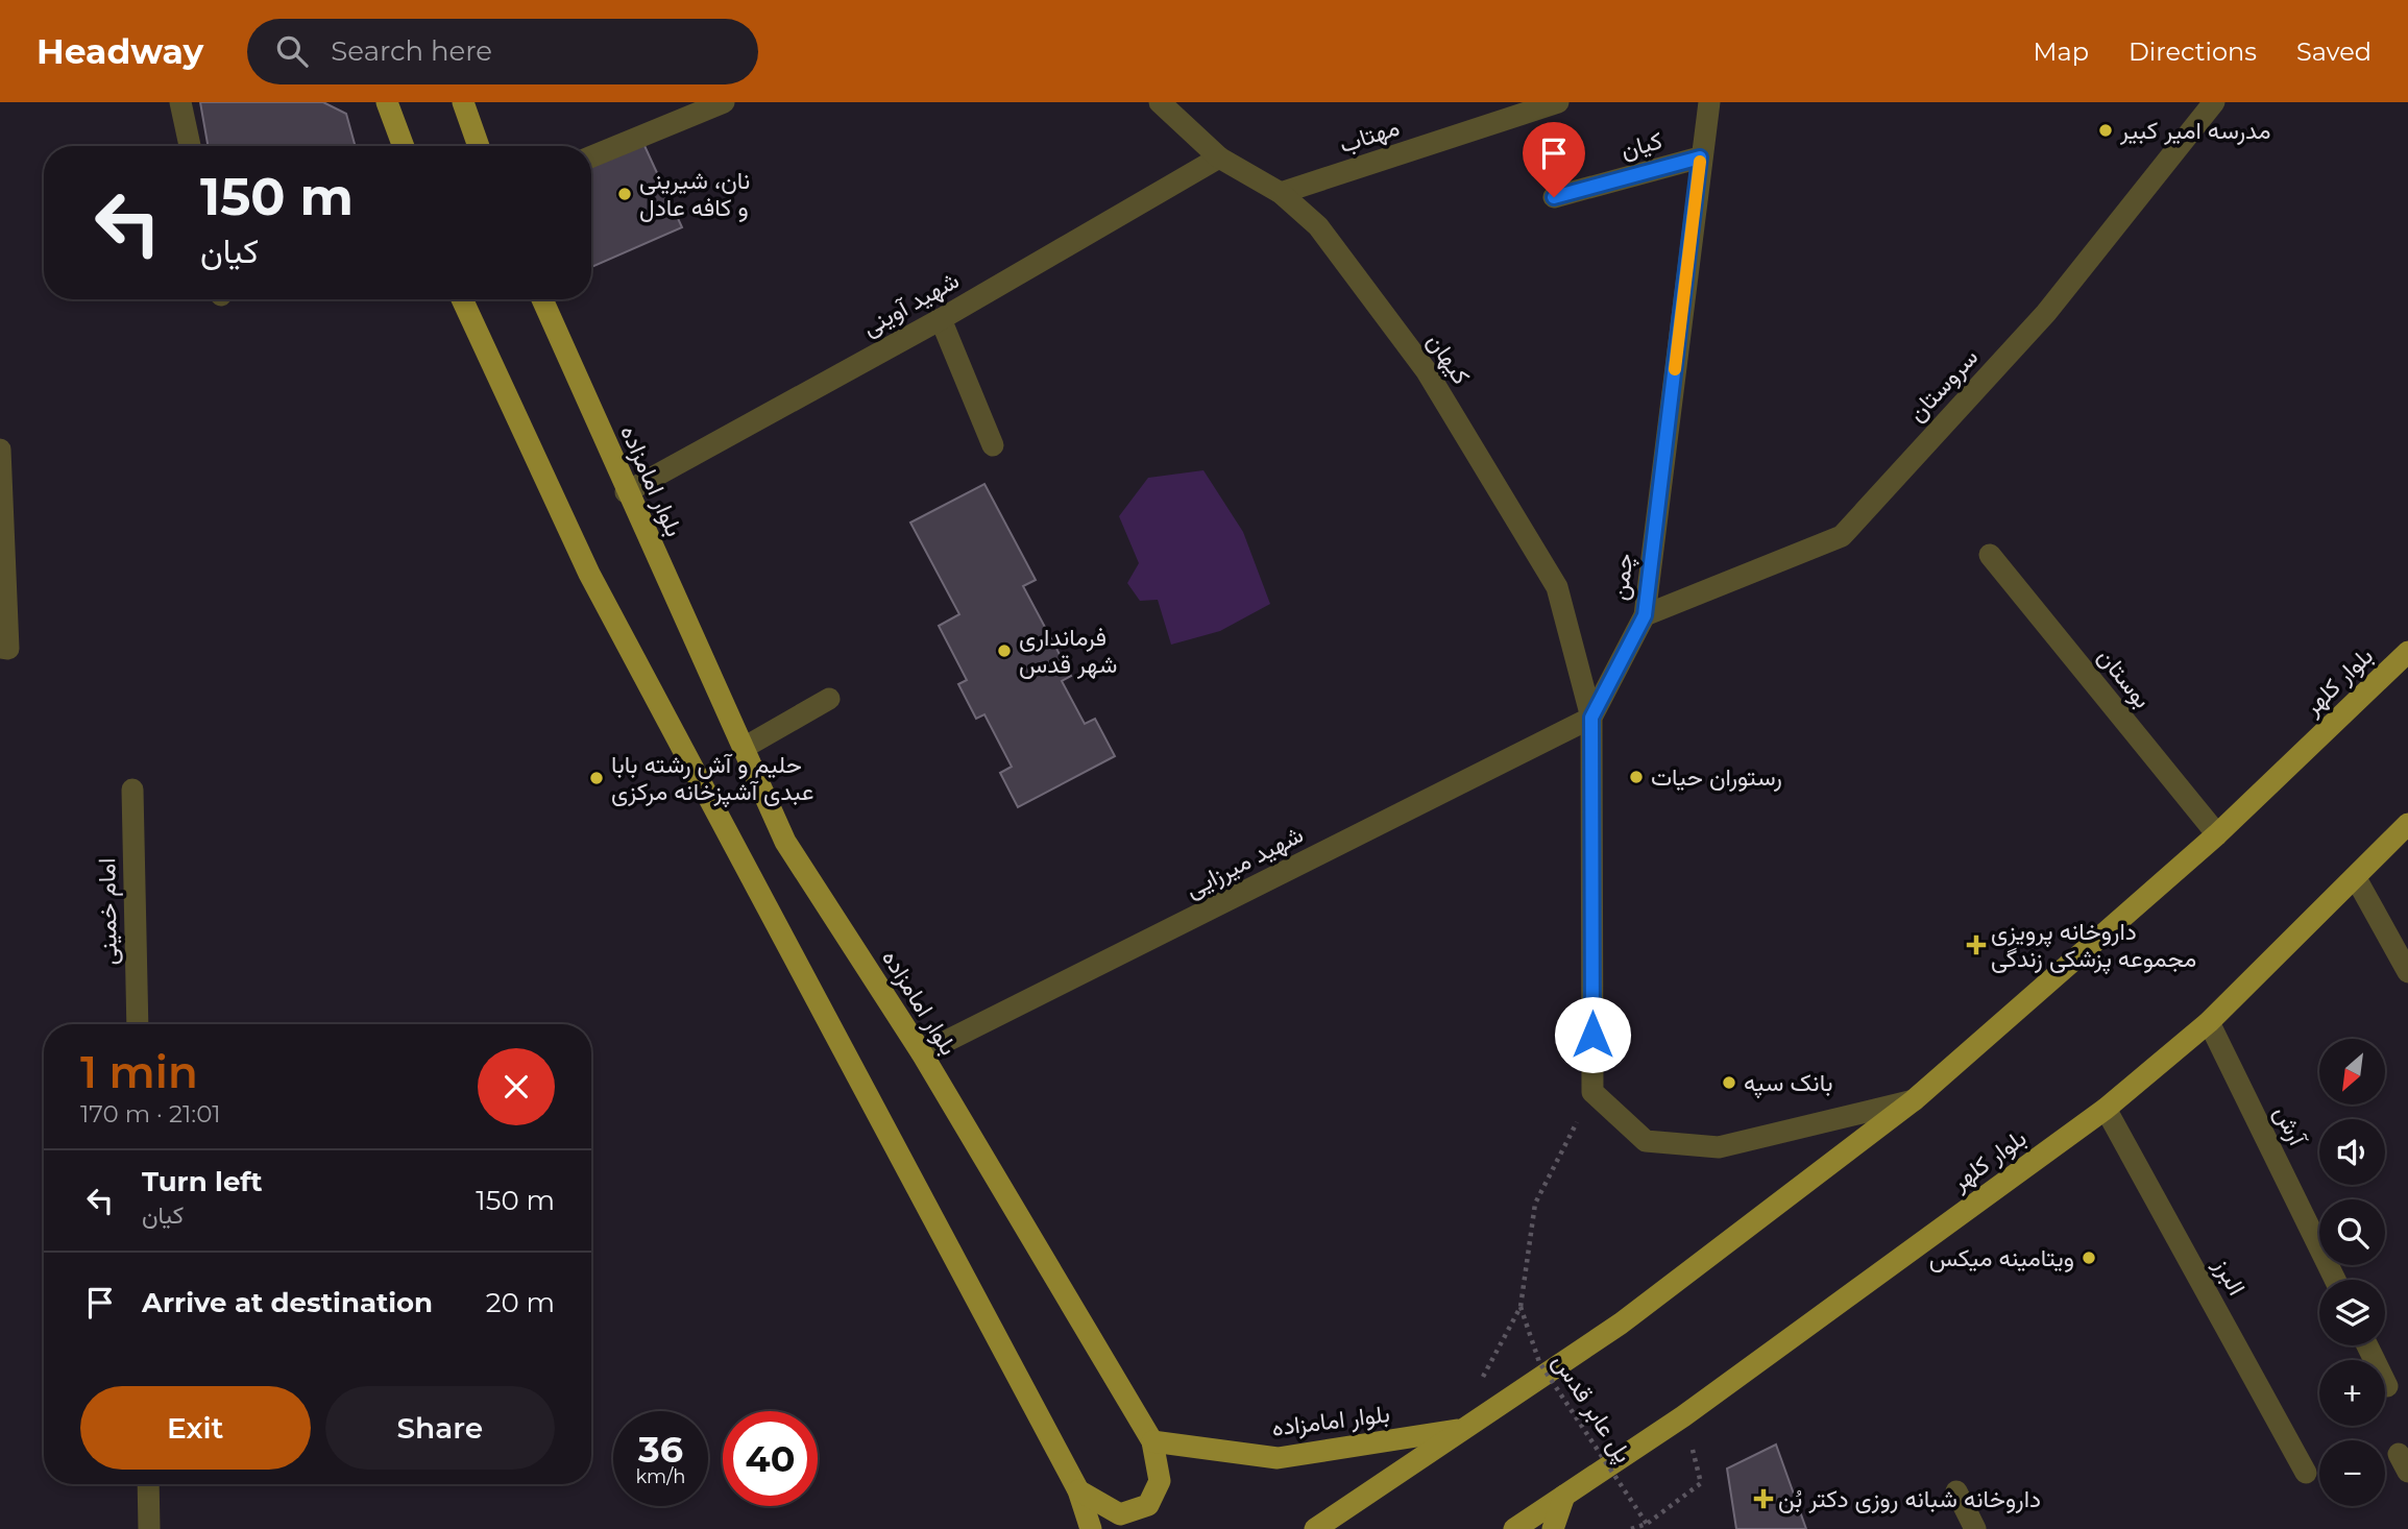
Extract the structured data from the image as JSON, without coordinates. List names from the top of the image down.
{
  "streets": {
    "main road": ["بلوار امامزاده", "بلوار کلهر"],
    "street": [
      "مهتاب",
      "کیان",
      "شهید آوینی",
      "کیهان",
      "سروستان",
      "چمن",
      "بوستان",
      "شهید میرزایی",
      "امام خمینی",
      "آرش",
      "البرز"
    ],
    "path": ["پل عابر قدس"]
  },
  "crossings": [
    ["مهتاب", "کیهان"],
    ["کیان", "چمن"],
    ["شهید آوینی", "کیهان"],
    ["شهید آوینی", "بلوار امامزاده"],
    ["کیهان", "چمن"],
    ["کیهان", "شهید میرزایی"],
    ["سروستان", "چمن"],
    ["بلوار امامزاده", "بلوار کلهر"],
    ["بلوار امامزاده", "شهید میرزایی"],
    ["چمن", "شهید میرزایی"],
    ["بوستان", "بلوار کلهر"],
    ["بلوار کلهر", "آرش"],
    ["بلوار کلهر", "البرز"]
  ],
  "places": {
    "other": [
      "مدرسه امیر کبیر",
      "نان، شیرینی و کافه عادل",
      "فرمانداری شهر قدس",
      "رستوران حیات",
      "حلیم و آش رشته بابا عبدی آشپزخانه مرکزی",
      "بانک سپه",
      "ویتامینه میکس"
    ],
    "health": ["داروخانه پرویزی مجموعه پزشکی زندگی", "داروخانه شبانه روزی دکتر بُن"]
  },
  "north": "bottom left",
  "page": {
    "header": "Headway",
    "search": "Search here",
    "nav": ["Map", "Directions", "Saved"],
    "turn": ["150 m", "کیان"],
    "heading": ["1 min", "170 m · 21:01"],
    "map_buttons": ["+", "−"],
    "list": [
      {
        "name": "Turn left",
        "note": "کیان",
        "value": "150 m"
      },
      {
        "name": "Arrive at destination",
        "value": "20 m"
      }
    ],
    "buttons": ["Exit", "Share"],
    "speed": "36 km/h",
    "limit": "40"
  }
}
